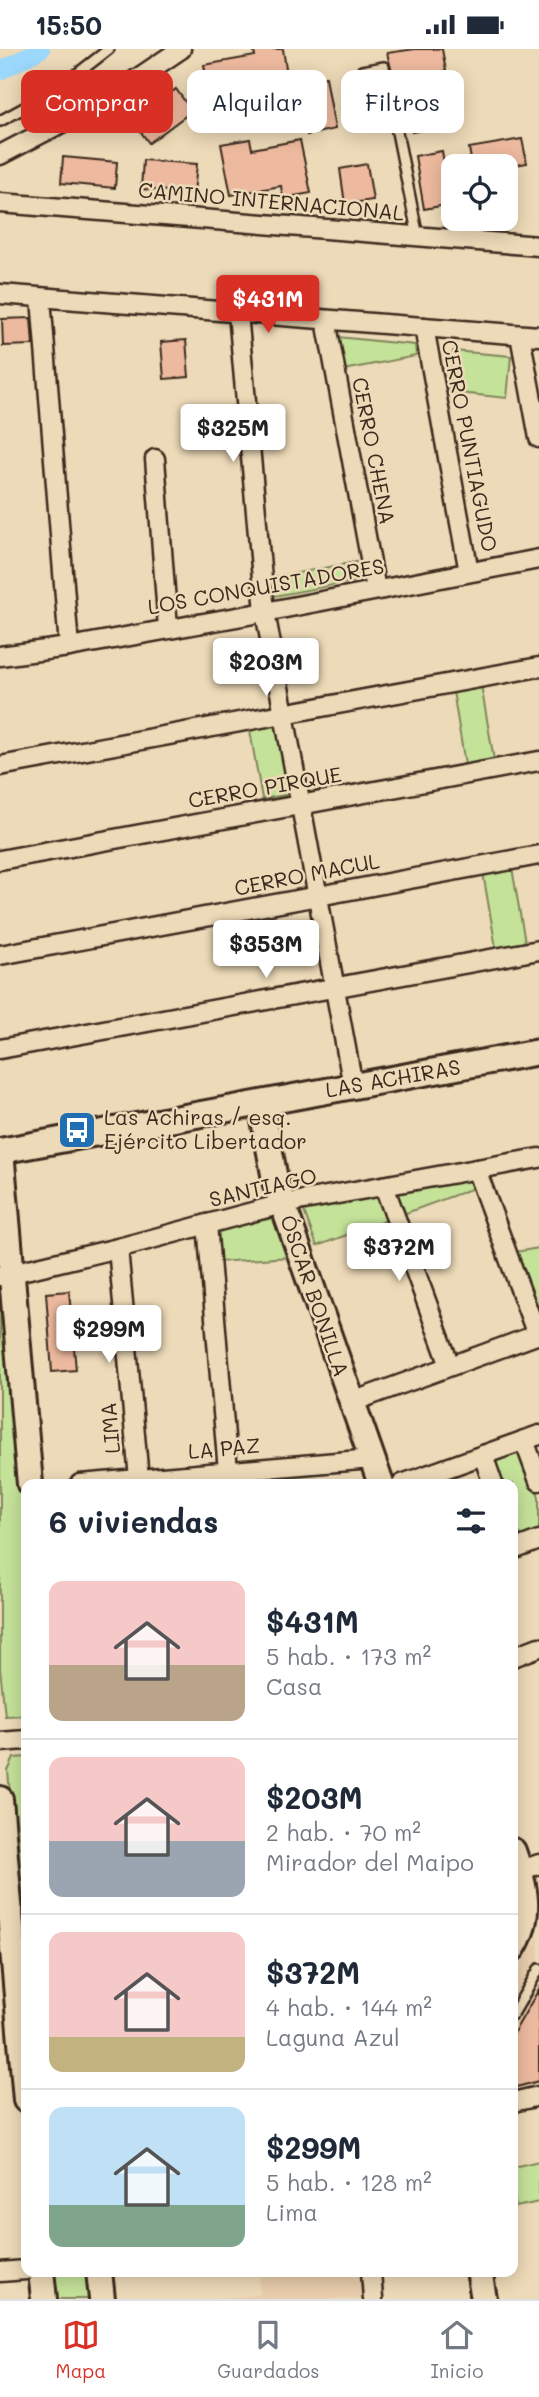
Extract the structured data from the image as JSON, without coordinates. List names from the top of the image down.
{
  "streets": {
    "street": [
      "CAMINO INTERNACIONAL",
      "CERRO PUNTIAGUDO",
      "CERRO CHENA",
      "LOS CONQUISTADORES",
      "CERRO PIRQUE",
      "CERRO MACUL",
      "LAS ACHIRAS",
      "SANTIAGO",
      "ÓSCAR BONILLA",
      "LIMA",
      "LA PAZ"
    ]
  },
  "crossings": [
    ["CERRO PUNTIAGUDO", "LOS CONQUISTADORES"],
    ["CERRO CHENA", "LOS CONQUISTADORES"],
    ["LAS ACHIRAS", "ÓSCAR BONILLA"],
    ["SANTIAGO", "ÓSCAR BONILLA"],
    ["SANTIAGO", "LIMA"],
    ["ÓSCAR BONILLA", "LA PAZ"]
  ],
  "places": {
    "bus stop": ["Las Achiras / esq. Ejército Libertador"]
  },
  "page": {
    "status": "15:50",
    "chip": ["Comprar", "Alquilar", "Filtros"],
    "price": [
      "$431M",
      "$325M",
      "$203M",
      "$353M",
      "$372M",
      "$299M"
    ],
    "heading": "6 viviendas",
    "list": [
      {
        "name": "$431M",
        "note": "5 hab. · 173 m² · Casa"
      },
      {
        "name": "$203M",
        "note": "2 hab. · 70 m² · Mirador del Maipo"
      },
      {
        "name": "$372M",
        "note": "4 hab. · 144 m² · Laguna Azul"
      },
      {
        "name": "$299M",
        "note": "5 hab. · 128 m² · Lima"
      }
    ],
    "tabs": ["Mapa", "Guardados", "Inicio"]
  }
}
